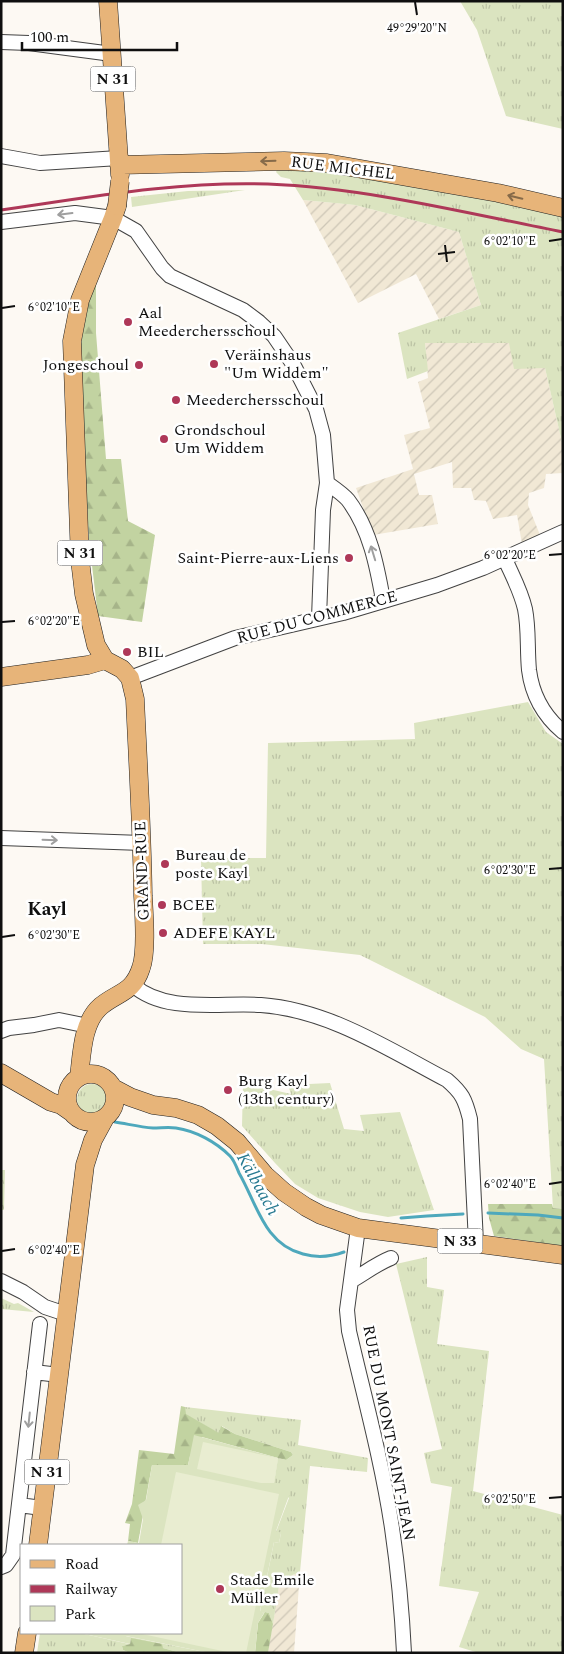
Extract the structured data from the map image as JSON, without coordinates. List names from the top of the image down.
{
  "streets": {
    "main road": [
      "N 31",
      "RUE MICHEL",
      "GRAND-RUE",
      "N 33"
    ],
    "street": ["RUE DU COMMERCE", "RUE DU MONT SAINT-JEAN"]
  },
  "crossings": [
    ["N 31", "RUE MICHEL"],
    ["N 31", "N 33"],
    ["RUE DU COMMERCE", "GRAND-RUE"],
    ["N 33", "RUE DU MONT SAINT-JEAN"]
  ],
  "one_way": ["RUE MICHEL"],
  "districts": ["Kayl"],
  "water": ["Kälbaach"],
  "places": [
    "Aal Meederchersschoul",
    "Veräinshaus \"Um Widdem\"",
    "Jongeschoul",
    "Meederchersschoul",
    "Grondschoul Um Widdem",
    "Saint-Pierre-aux-Liens",
    "BIL",
    "Bureau de poste Kayl",
    "BCEE",
    "ADEFE KAYL",
    "Burg Kayl (13th century)",
    "Stade Emile Müller"
  ],
  "legend": ["Road", "Railway", "Park"],
  "scale_bar": "100 m",
  "coordinates": [
    "49°29'20\"N",
    "6°02'10\"E",
    "6°02'20\"E",
    "6°02'30\"E",
    "6°02'40\"E",
    "6°02'50\"E"
  ]
}
